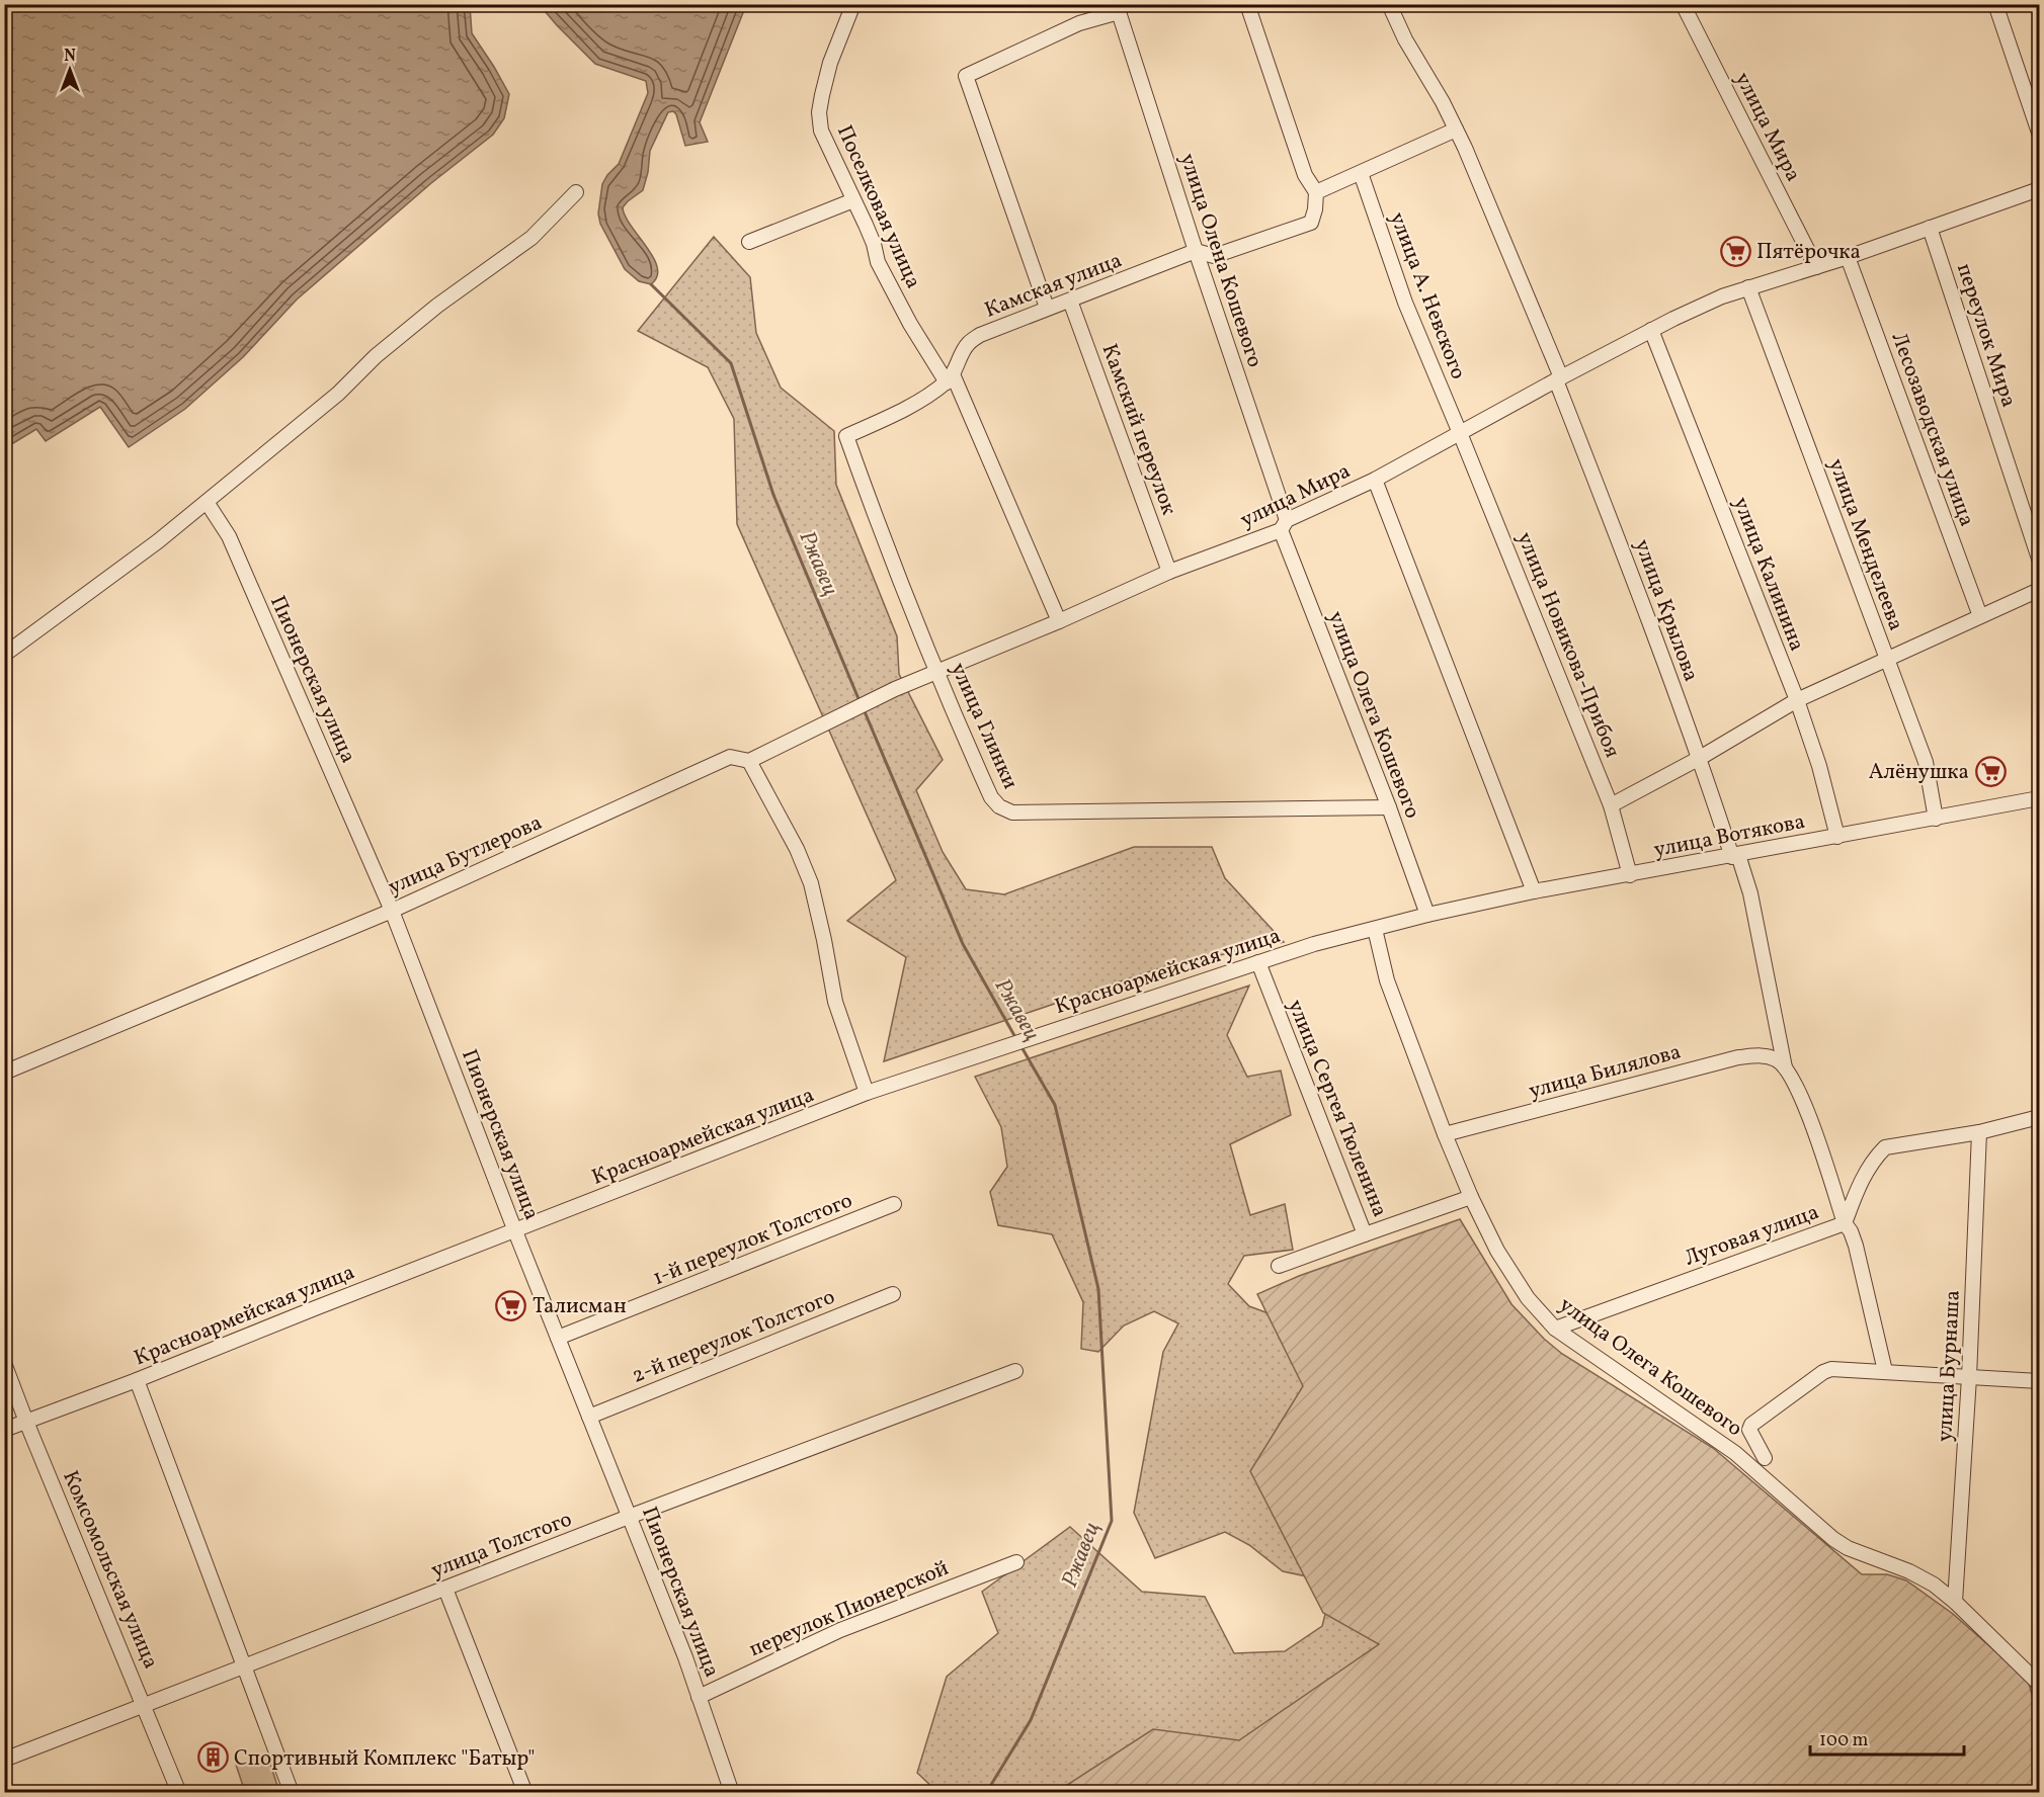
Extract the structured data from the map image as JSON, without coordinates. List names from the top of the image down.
{
  "streets": {
    "street": [
      "улица Мира",
      "Поселковая улица",
      "улица Олена Кошевого",
      "Камская улица",
      "улица А. Невского",
      "переулок Мира",
      "Камский переулок",
      "Лесозаводская улица",
      "улица Менделеева",
      "улица Калинина",
      "улица Крылова",
      "улица Новикова-Прибоя",
      "Пионерская улица",
      "улица Олега Кошевого",
      "улица Глинки",
      "улица Вотякова",
      "улица Бутлерова",
      "Красноармейская улица",
      "улица Билялова",
      "улица Сергея Тюленина",
      "Луговая улица",
      "1-й переулок Толстого",
      "2-й переулок Толстого",
      "улица Бурнаша",
      "улица Толстого",
      "Комсомольская улица",
      "переулок Пионерской"
    ]
  },
  "crossings": [
    ["улица Мира", "Поселковая улица"],
    ["улица Мира", "улица Олена Кошевого"],
    ["улица Мира", "улица А. Невского"],
    ["улица Мира", "переулок Мира"],
    ["улица Мира", "Камский переулок"],
    ["улица Мира", "Лесозаводская улица"],
    ["улица Мира", "улица Менделеева"],
    ["улица Мира", "улица Калинина"],
    ["улица Мира", "улица Крылова"],
    ["улица Мира", "улица Новикова-Прибоя"],
    ["улица Мира", "улица Олега Кошевого"],
    ["улица Мира", "улица Глинки"],
    ["улица Мира", "улица Бутлерова"],
    ["Поселковая улица", "Камская улица"],
    ["Поселковая улица", "улица Глинки"],
    ["улица Олена Кошевого", "Камская улица"],
    ["улица Олена Кошевого", "улица Олега Кошевого"],
    ["Камская улица", "Камский переулок"],
    ["Камская улица", "улица Глинки"],
    ["улица А. Невского", "улица Новикова-Прибоя"],
    ["улица Менделеева", "улица Вотякова"],
    ["улица Калинина", "улица Вотякова"],
    ["улица Крылова", "улица Вотякова"],
    ["улица Крылова", "улица Билялова"],
    ["улица Крылова", "Луговая улица"],
    ["улица Новикова-Прибоя", "улица Вотякова"],
    ["Пионерская улица", "улица Бутлерова"],
    ["Пионерская улица", "Красноармейская улица"],
    ["Пионерская улица", "1-й переулок Толстого"],
    ["Пионерская улица", "2-й переулок Толстого"],
    ["Пионерская улица", "улица Толстого"],
    ["Пионерская улица", "переулок Пионерской"],
    ["улица Олега Кошевого", "улица Глинки"],
    ["улица Олега Кошевого", "улица Вотякова"],
    ["улица Олега Кошевого", "Красноармейская улица"],
    ["улица Олега Кошевого", "улица Билялова"],
    ["улица Олега Кошевого", "улица Сергея Тюленина"],
    ["улица Олега Кошевого", "Луговая улица"],
    ["улица Олега Кошевого", "улица Бурнаша"],
    ["улица Глинки", "улица Бутлерова"],
    ["улица Вотякова", "Красноармейская улица"],
    ["Красноармейская улица", "улица Сергея Тюленина"],
    ["Красноармейская улица", "Комсомольская улица"],
    ["улица Толстого", "Комсомольская улица"]
  ],
  "water": ["Ржавец"],
  "places": {
    "supermarket": ["Пятёрочка", "Алёнушка", "Талисман"],
    "building": ["Спортивный Комплекс \"Батыр\""]
  },
  "scale_bar": "100 m",
  "north": "top"
}
